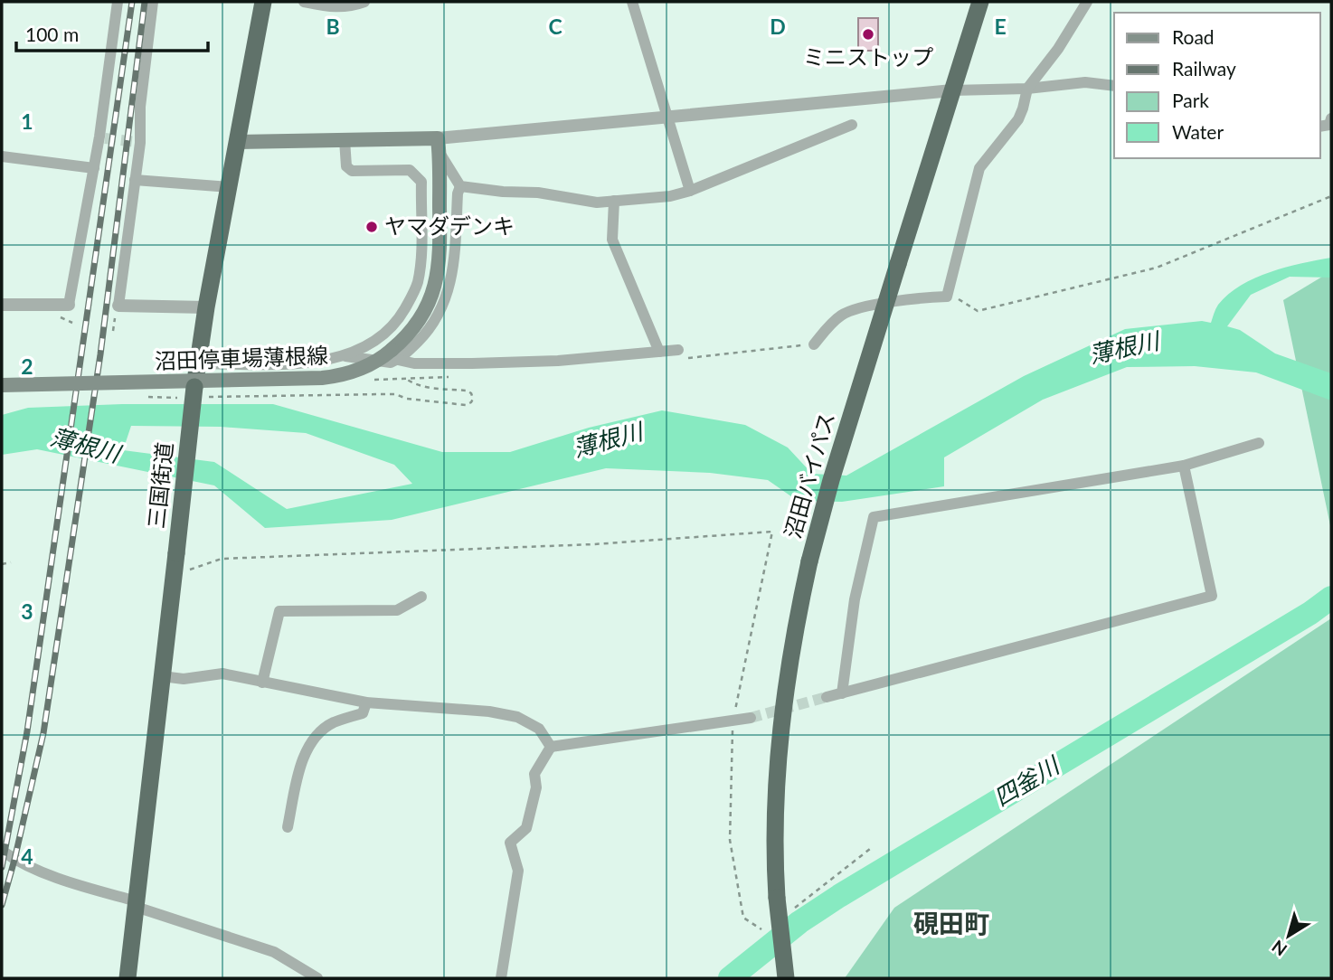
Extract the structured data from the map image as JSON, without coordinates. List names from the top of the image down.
{
  "streets": {
    "highway": ["沼田バイパス", "三国街道"],
    "main road": ["沼田停車場薄根線"]
  },
  "districts": ["硯田町"],
  "water": ["薄根川", "四釜川"],
  "places": ["ミニストップ", "ヤマダデンキ"],
  "legend": [
    "Road",
    "Railway",
    "Park",
    "Water"
  ],
  "scale_bar": "100 m",
  "north": "bottom left",
  "grid": {
    "columns": [
      "B",
      "C",
      "D",
      "E"
    ],
    "rows": [
      "1",
      "2",
      "3",
      "4"
    ]
  }
}
